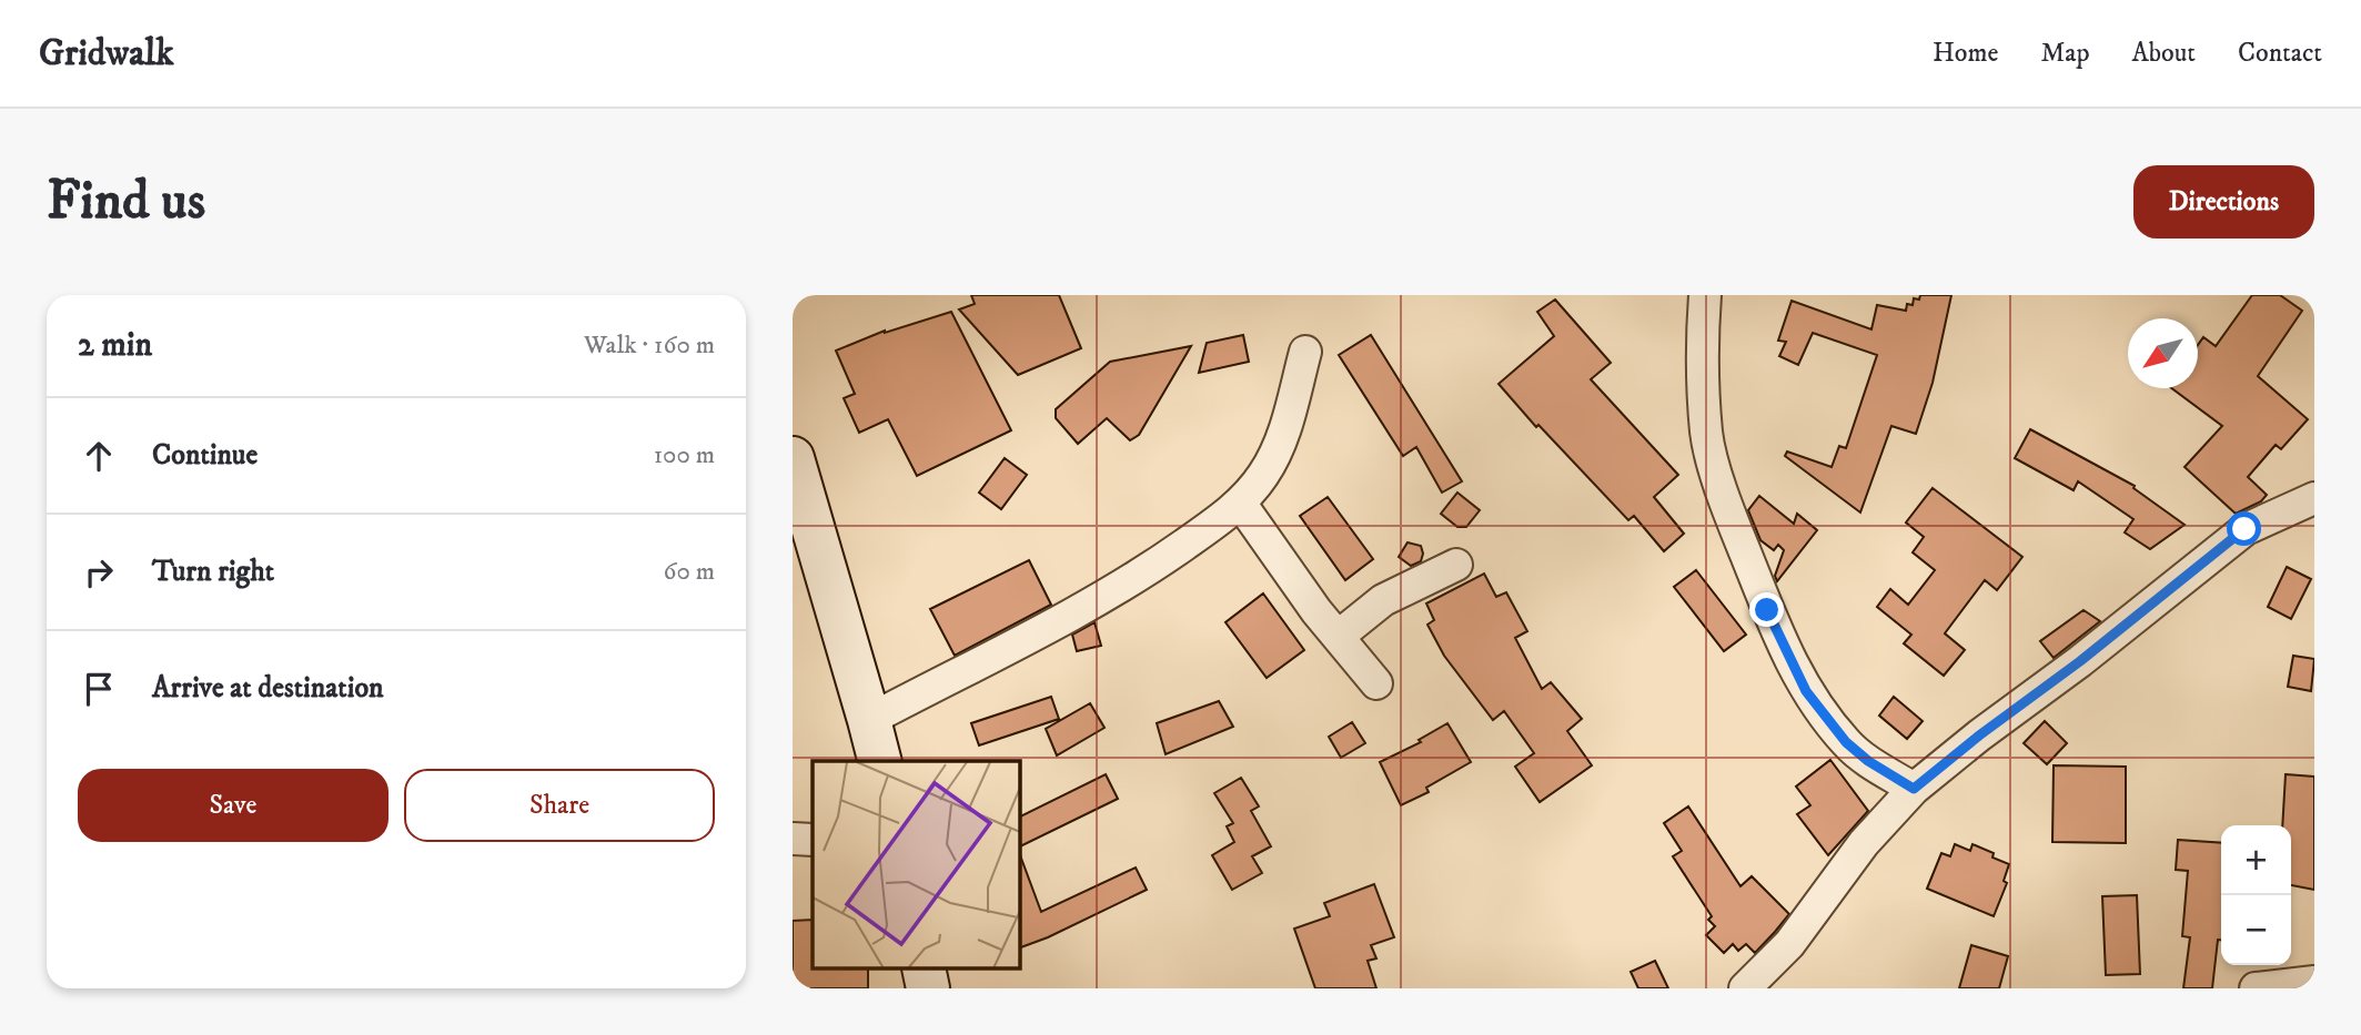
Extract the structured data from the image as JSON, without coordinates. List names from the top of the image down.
{
  "north": "bottom left",
  "page": {
    "header": "Gridwalk",
    "nav": [
      "Home",
      "Map",
      "About",
      "Contact"
    ],
    "buttons": [
      "Directions",
      ["Save", "Share"]
    ],
    "title": "Find us",
    "heading": ["2 min", "Walk · 160 m"],
    "list": [
      ["Continue", "100 m"],
      ["Turn right", "60 m"],
      "Arrive at destination"
    ],
    "map_buttons": ["+", "−"]
  }
}
